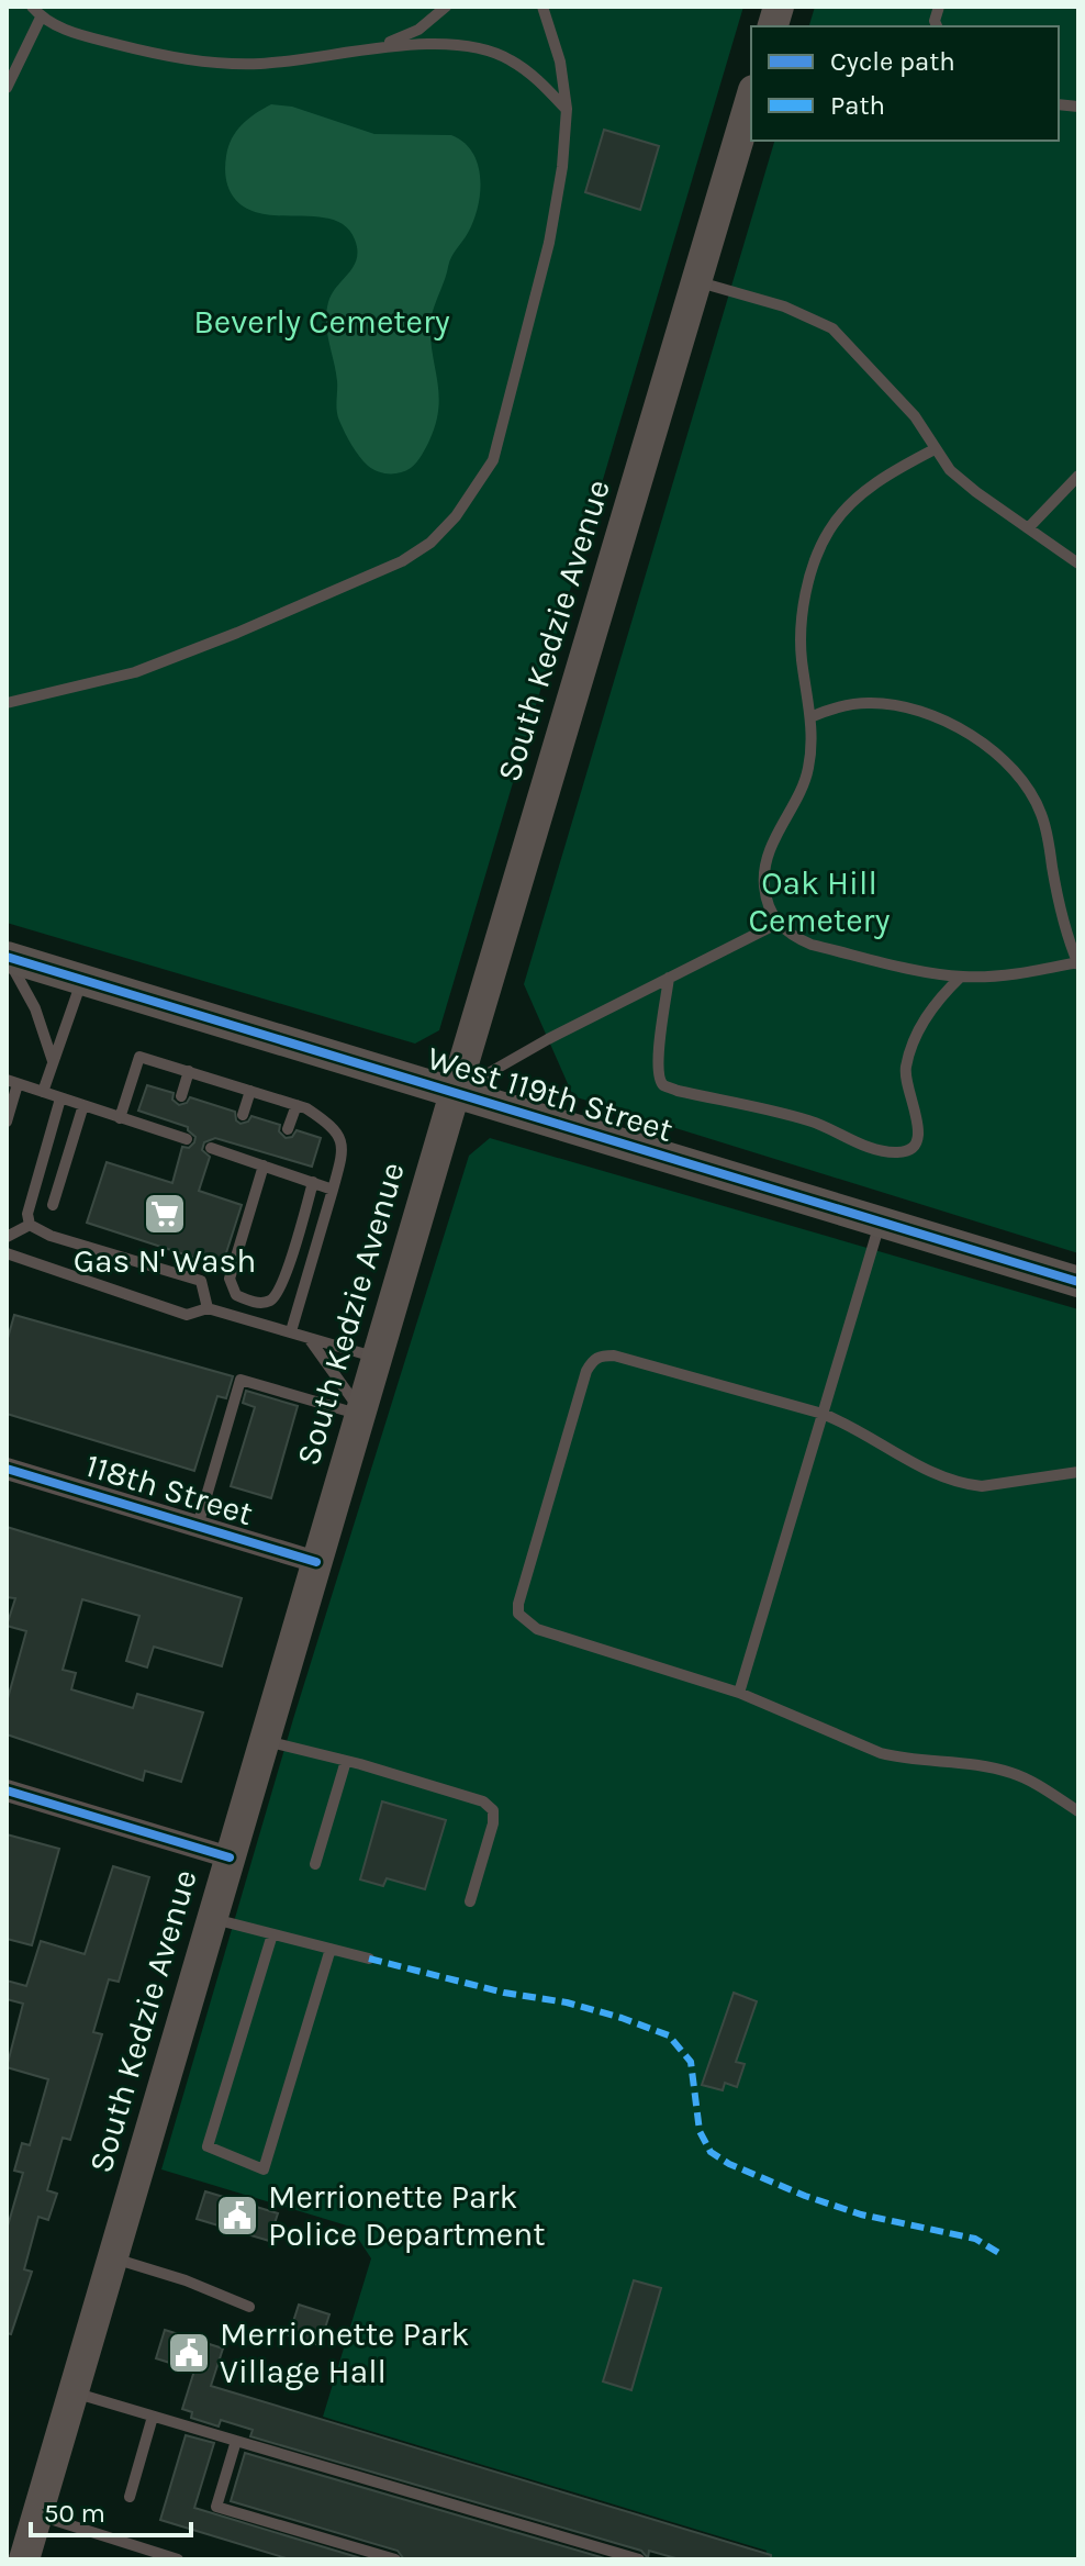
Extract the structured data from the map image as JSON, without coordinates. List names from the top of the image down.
{
  "streets": {
    "main road": ["South Kedzie Avenue", "West 119th Street"],
    "street": ["118th Street"]
  },
  "crossings": [
    ["South Kedzie Avenue", "West 119th Street"],
    ["South Kedzie Avenue", "118th Street"]
  ],
  "parks": ["Beverly Cemetery", "Oak Hill Cemetery"],
  "places": {
    "supermarket": ["Gas N' Wash"],
    "public building": ["Merrionette Park Police Department", "Merrionette Park Village Hall"]
  },
  "legend": ["Cycle path", "Path"],
  "scale_bar": "50 m"
}
